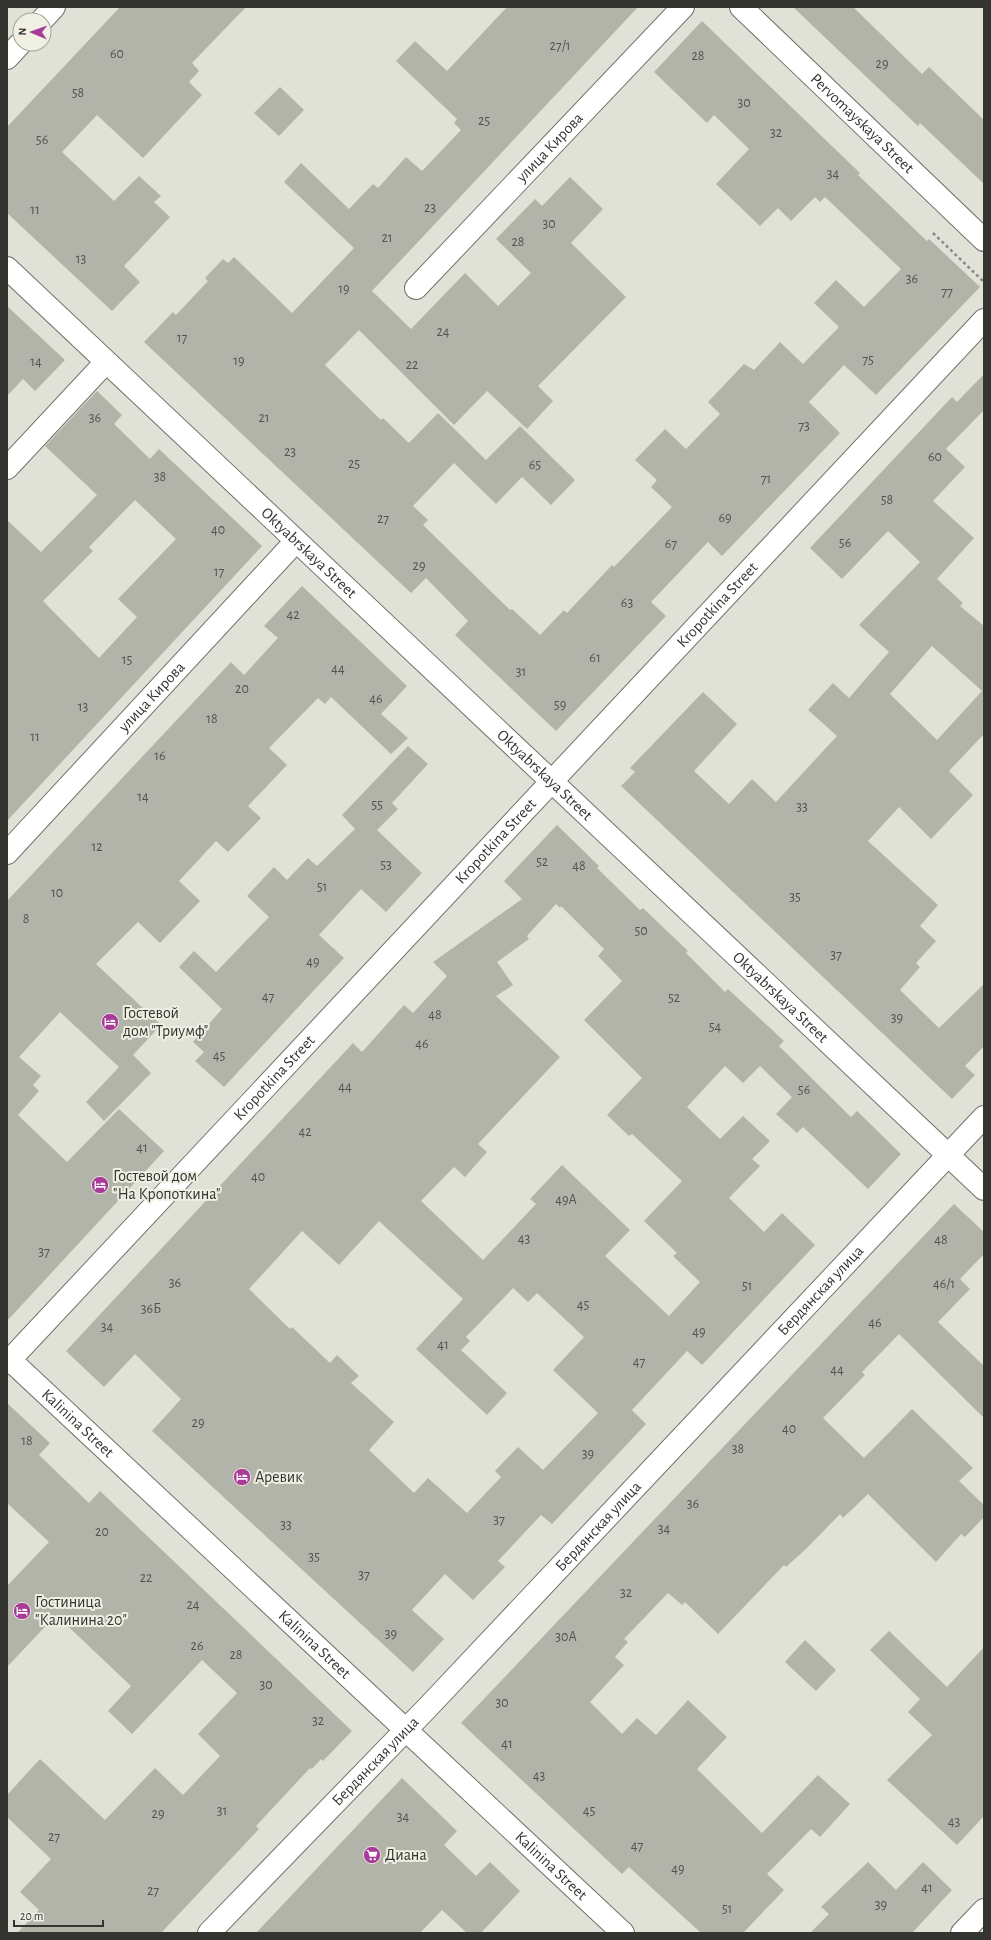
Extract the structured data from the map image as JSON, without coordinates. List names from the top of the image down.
{
  "streets": {
    "street": [
      "Pervomayskaya Street",
      "улица Кирова",
      "Oktyabrskaya Street",
      "Kropotkina Street",
      "Бердянская улица",
      "Kalinina Street"
    ]
  },
  "crossings": [
    ["улица Кирова", "Oktyabrskaya Street"],
    ["Oktyabrskaya Street", "Kropotkina Street"],
    ["Oktyabrskaya Street", "Бердянская улица"],
    ["Kropotkina Street", "Kalinina Street"],
    ["Бердянская улица", "Kalinina Street"]
  ],
  "places": {
    "hotel": [
      "Гостевой дом \"Триумф\"",
      "Гостевой дом \"На Кропоткина\"",
      "Аревик",
      "Гостиница \"Калинина 20\""
    ],
    "supermarket": ["Диана"]
  },
  "house_numbers": [
    "27/1",
    "60",
    "28",
    "29",
    "58",
    "30",
    "25",
    "32",
    "56",
    "34",
    "23",
    "11",
    "30",
    "21",
    "28",
    "13",
    "36",
    "19",
    "77",
    "24",
    "17",
    "75",
    "19",
    "14",
    "22",
    "36",
    "21",
    "73",
    "23",
    "60",
    "25",
    "65",
    "38",
    "71",
    "58",
    "69",
    "27",
    "40",
    "56",
    "67",
    "29",
    "17",
    "63",
    "42",
    "61",
    "15",
    "44",
    "31",
    "20",
    "46",
    "59",
    "13",
    "18",
    "11",
    "16",
    "14",
    "55",
    "33",
    "12",
    "52",
    "53",
    "48",
    "51",
    "10",
    "35",
    "8",
    "50",
    "37",
    "49",
    "47",
    "52",
    "48",
    "39",
    "54",
    "46",
    "45",
    "44",
    "56",
    "42",
    "41",
    "40",
    "49А",
    "43",
    "48",
    "37",
    "36",
    "46/1",
    "51",
    "45",
    "36Б",
    "46",
    "34",
    "49",
    "41",
    "47",
    "44",
    "29",
    "40",
    "18",
    "38",
    "39",
    "36",
    "37",
    "33",
    "34",
    "20",
    "35",
    "37",
    "22",
    "32",
    "24",
    "39",
    "30А",
    "26",
    "28",
    "30",
    "30",
    "32",
    "41",
    "43",
    "31",
    "45",
    "29",
    "34",
    "43",
    "27",
    "47",
    "49",
    "41",
    "27",
    "39",
    "51"
  ],
  "scale_bar": "20 m",
  "north": "left"
}
